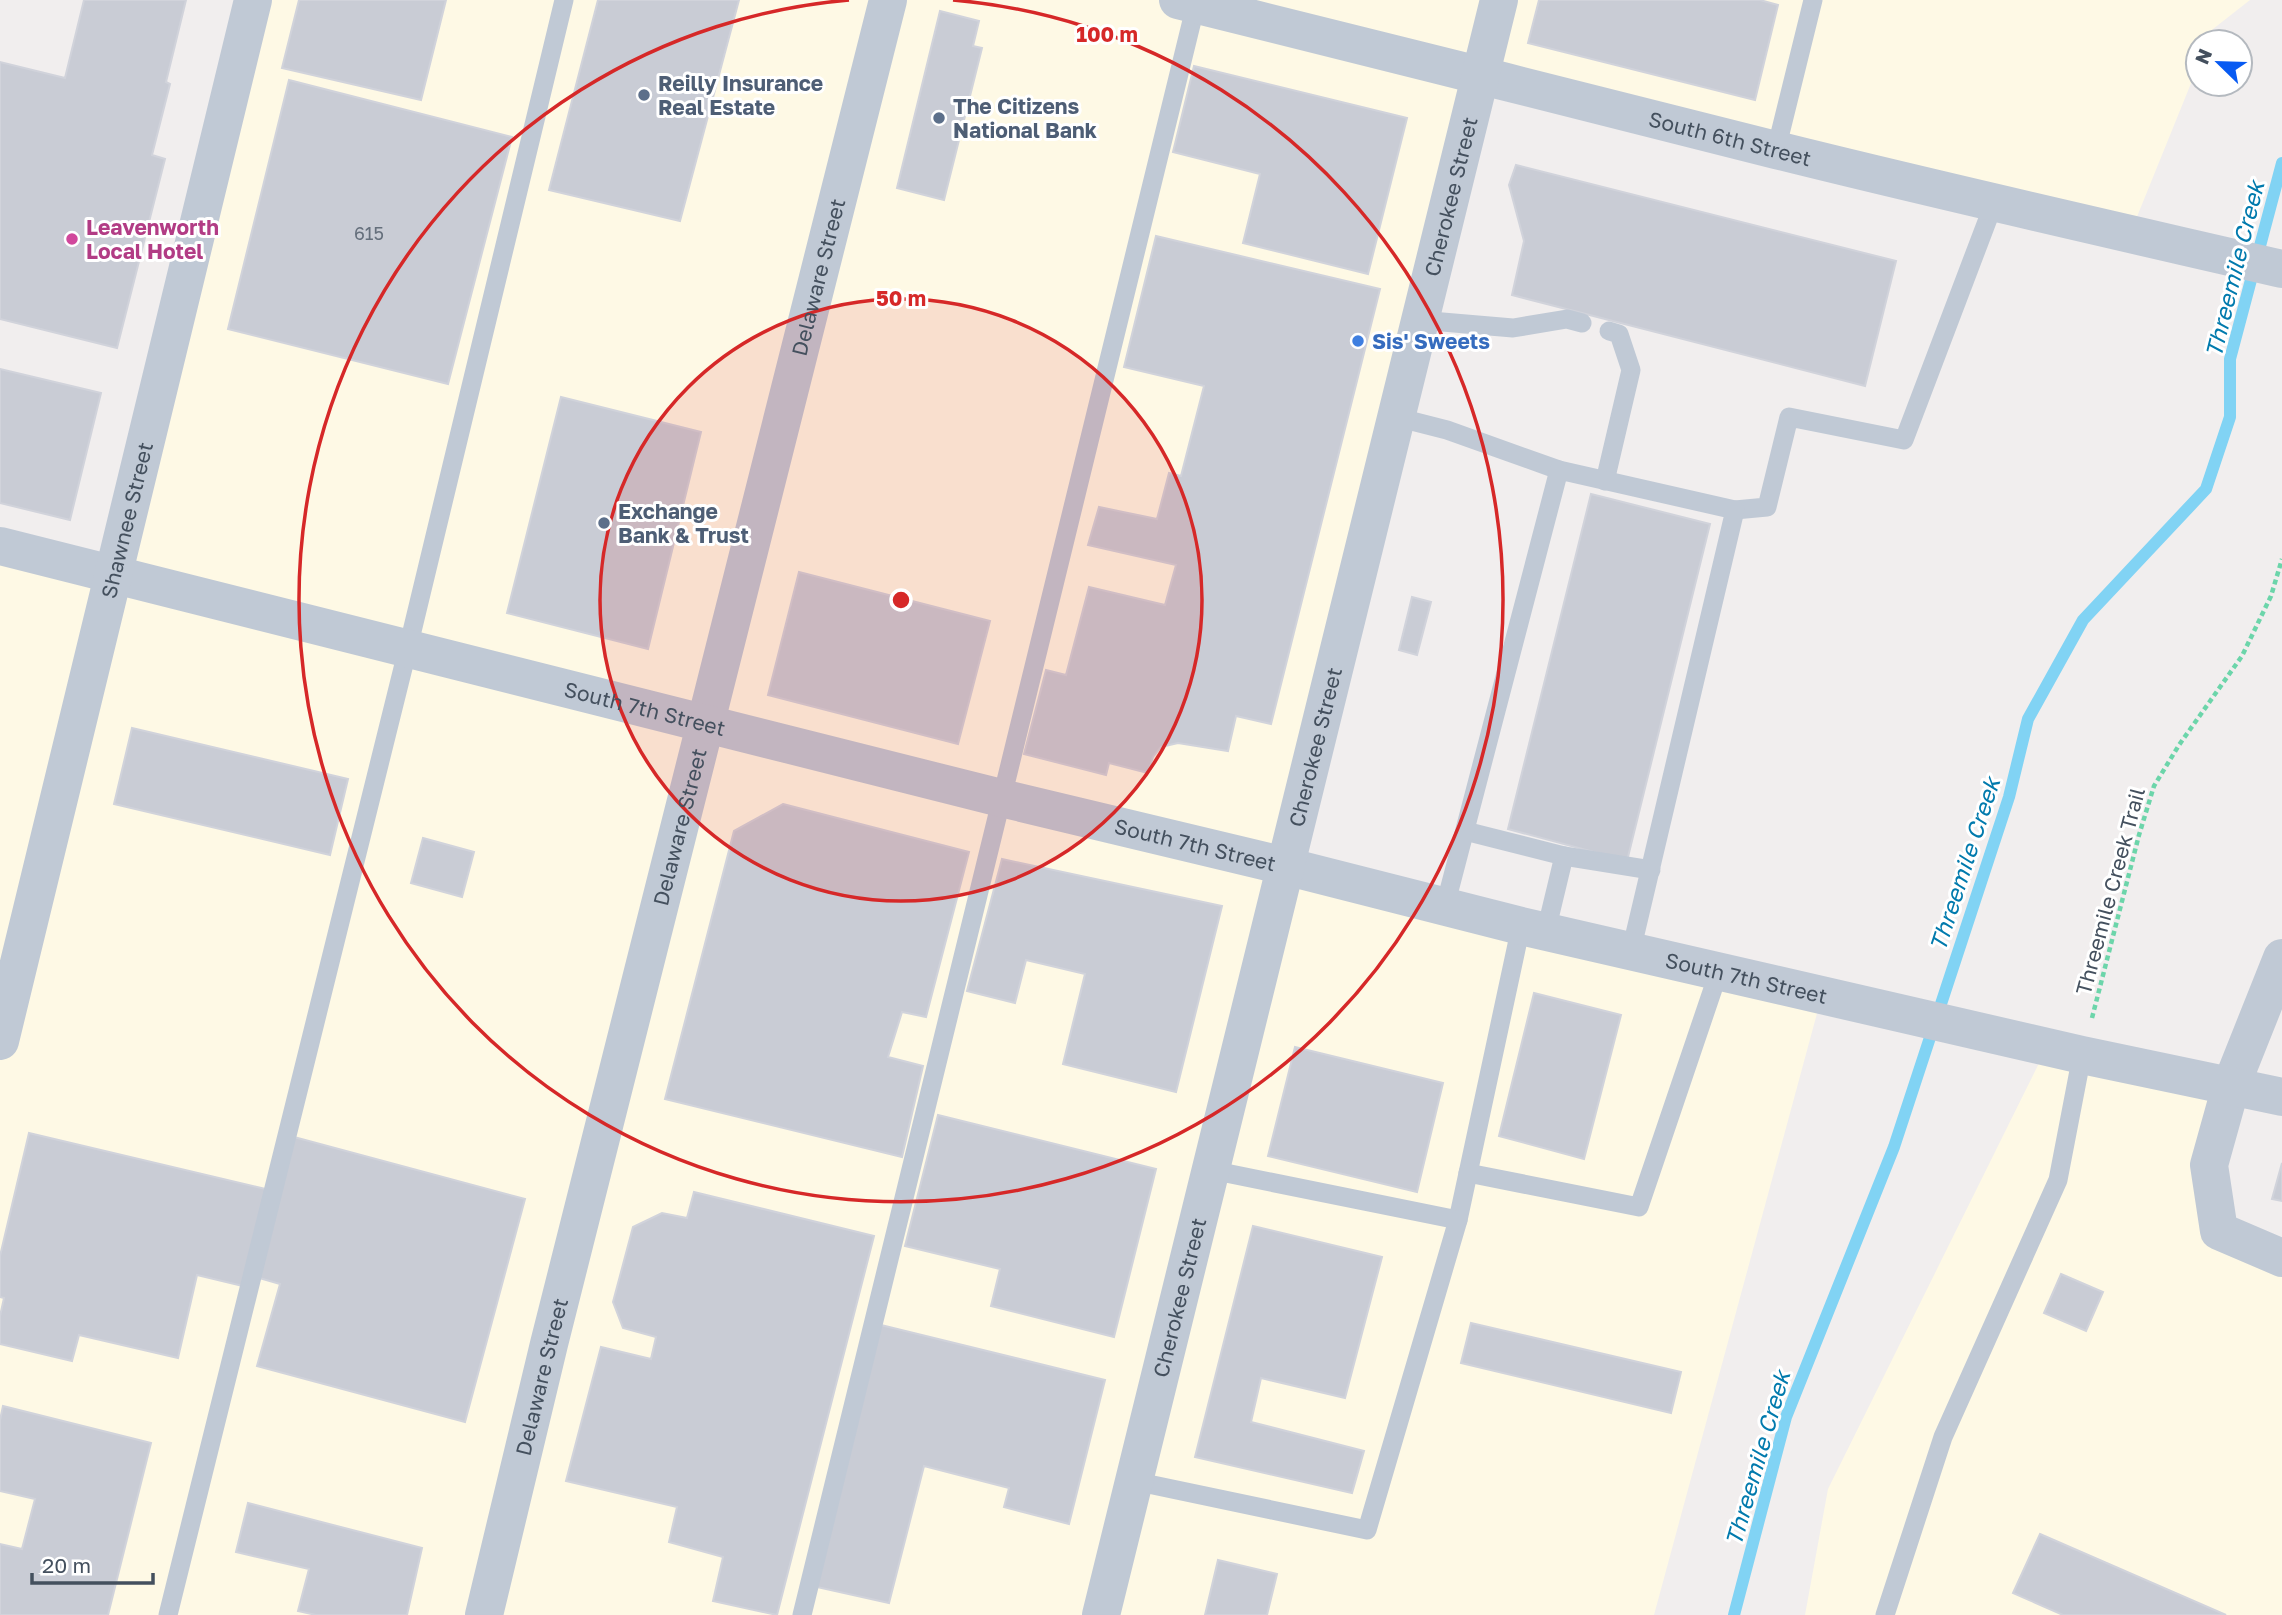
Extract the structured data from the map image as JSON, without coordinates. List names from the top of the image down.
{
  "streets": {
    "street": [
      "South 6th Street",
      "Cherokee Street",
      "Delaware Street",
      "Shawnee Street",
      "South 7th Street"
    ],
    "path": ["Threemile Creek Trail"]
  },
  "crossings": [
    ["South 6th Street", "Cherokee Street"],
    ["Cherokee Street", "South 7th Street"],
    ["Delaware Street", "South 7th Street"],
    ["Shawnee Street", "South 7th Street"],
    ["South 7th Street", "Threemile Creek Trail"]
  ],
  "water": ["Threemile Creek"],
  "places": [
    "Reilly Insurance Real Estate",
    "The Citizens National Bank",
    "Leavenworth Local Hotel",
    "Sis' Sweets",
    "Exchange Bank & Trust"
  ],
  "house_numbers": ["615"],
  "scale_bar": "20 m",
  "north": "top left",
  "rings": ["100 m", "50 m"]
}
